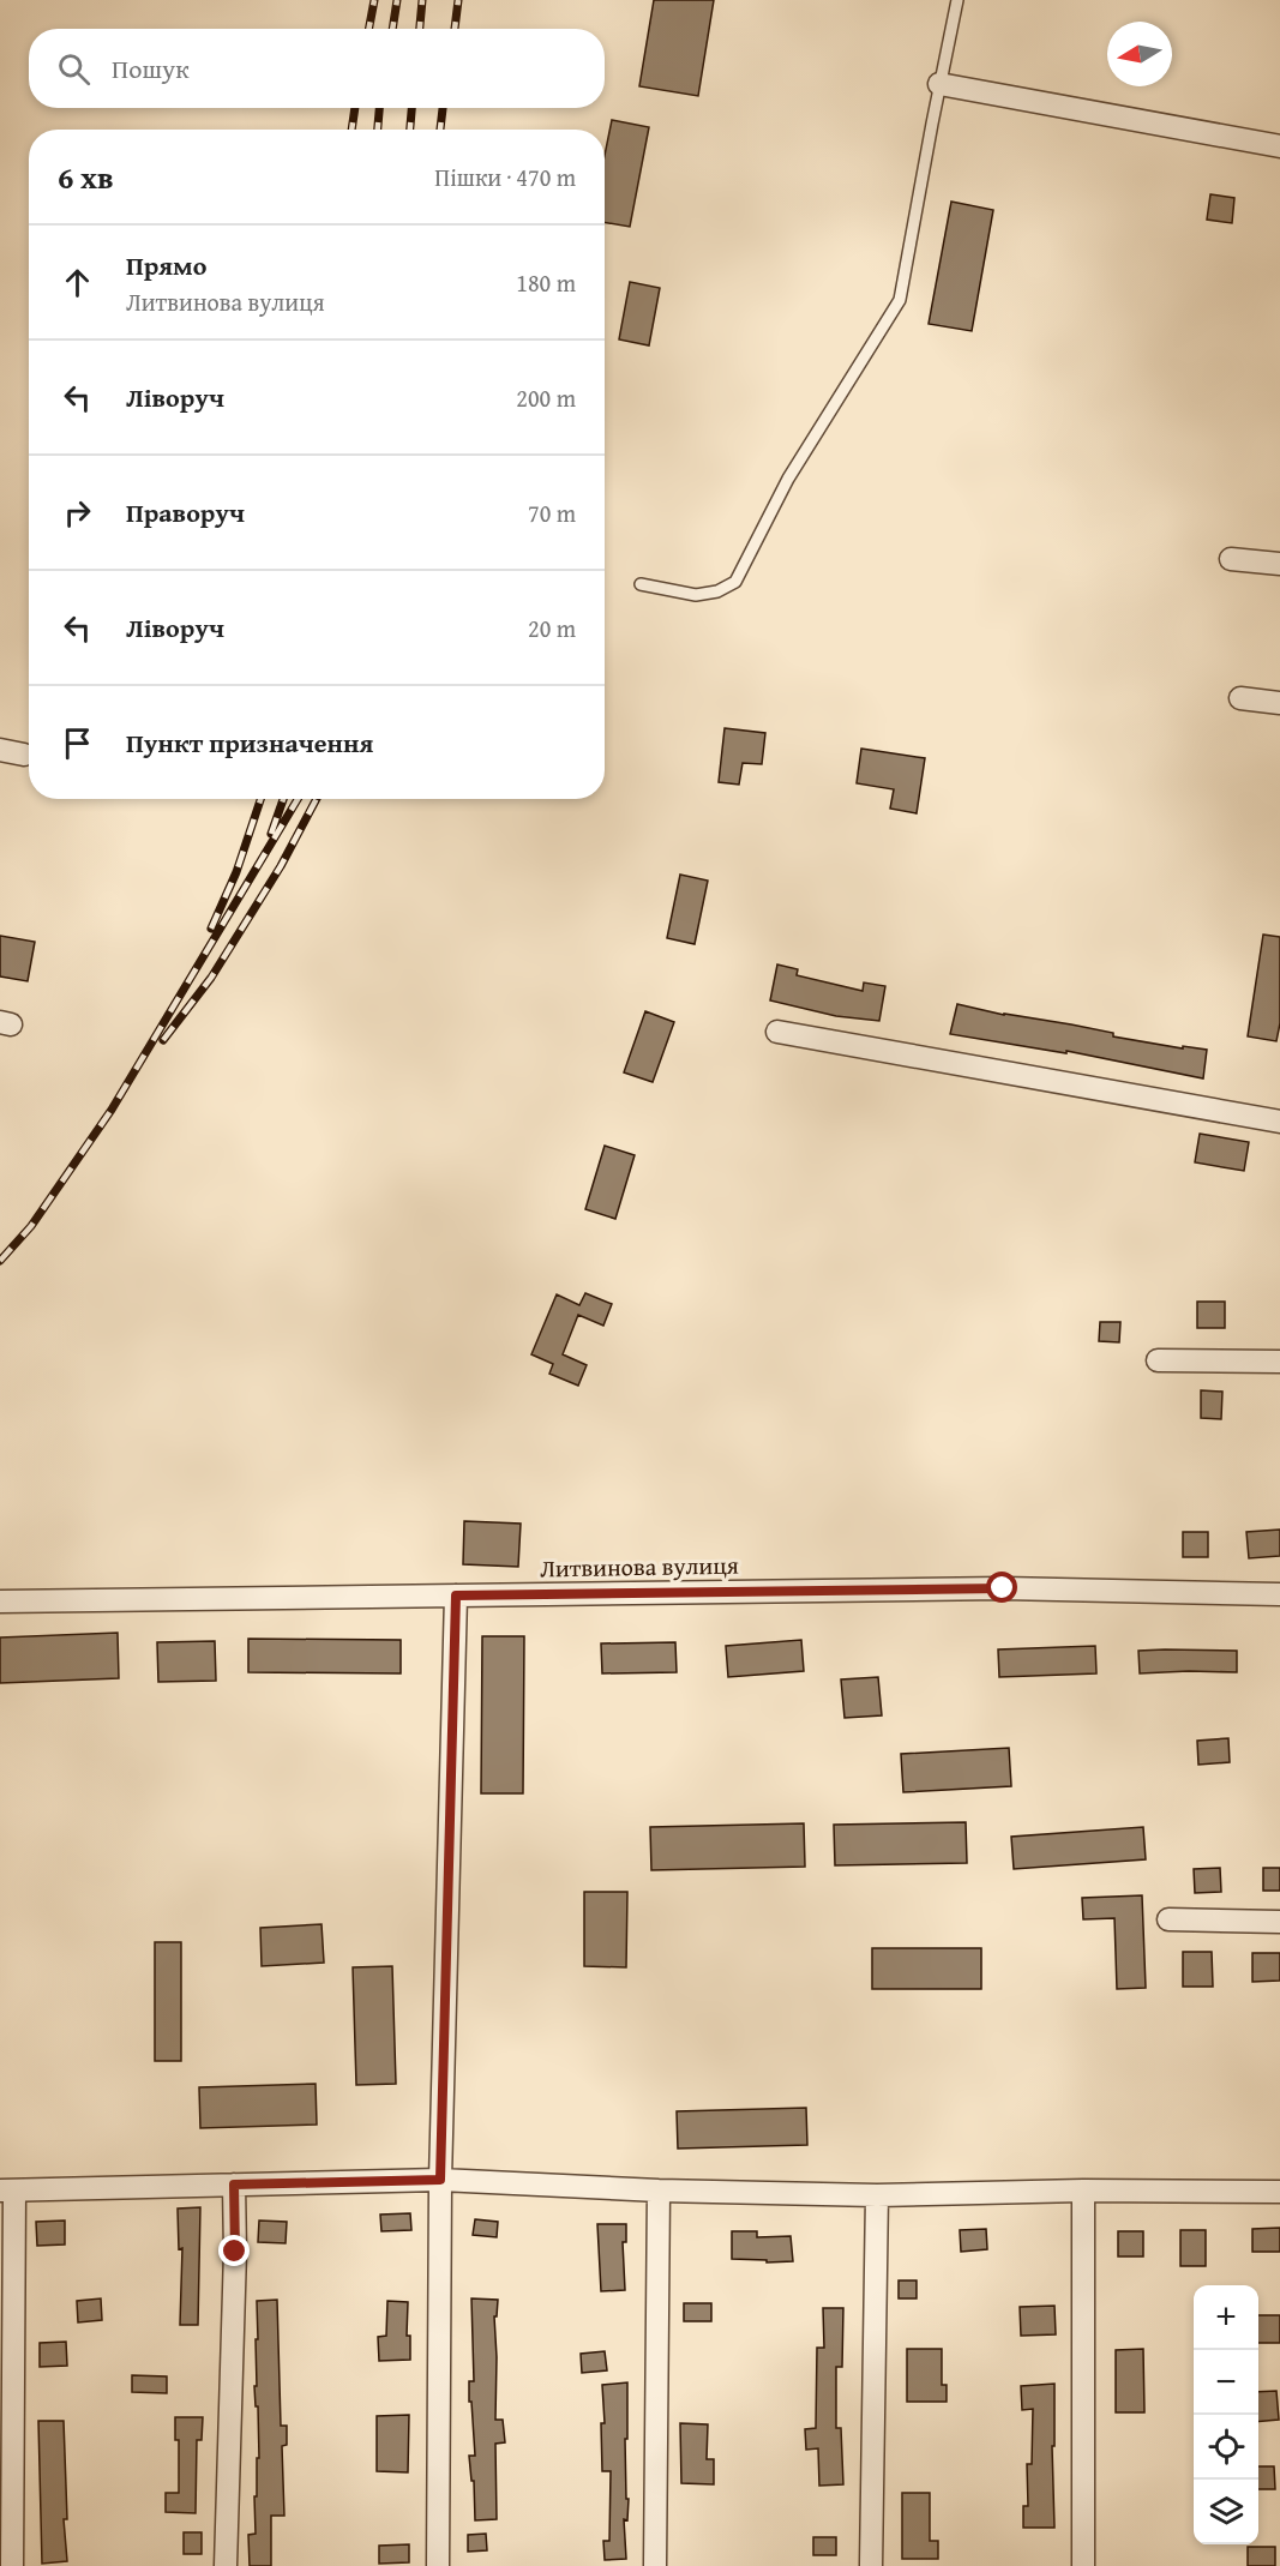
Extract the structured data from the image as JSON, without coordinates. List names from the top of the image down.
{
  "streets": {
    "street": ["Литвинова вулиця"]
  },
  "north": "left",
  "page": {
    "search": "Пошук",
    "heading": ["6 хв", "Пішки · 470 m"],
    "list": [
      ["Прямо", "Литвинова вулиця", "180 m"],
      ["Ліворуч", "200 m"],
      ["Праворуч", "70 m"],
      ["Ліворуч", "20 m"],
      "Пункт призначення"
    ],
    "map_buttons": ["+", "−"]
  }
}
